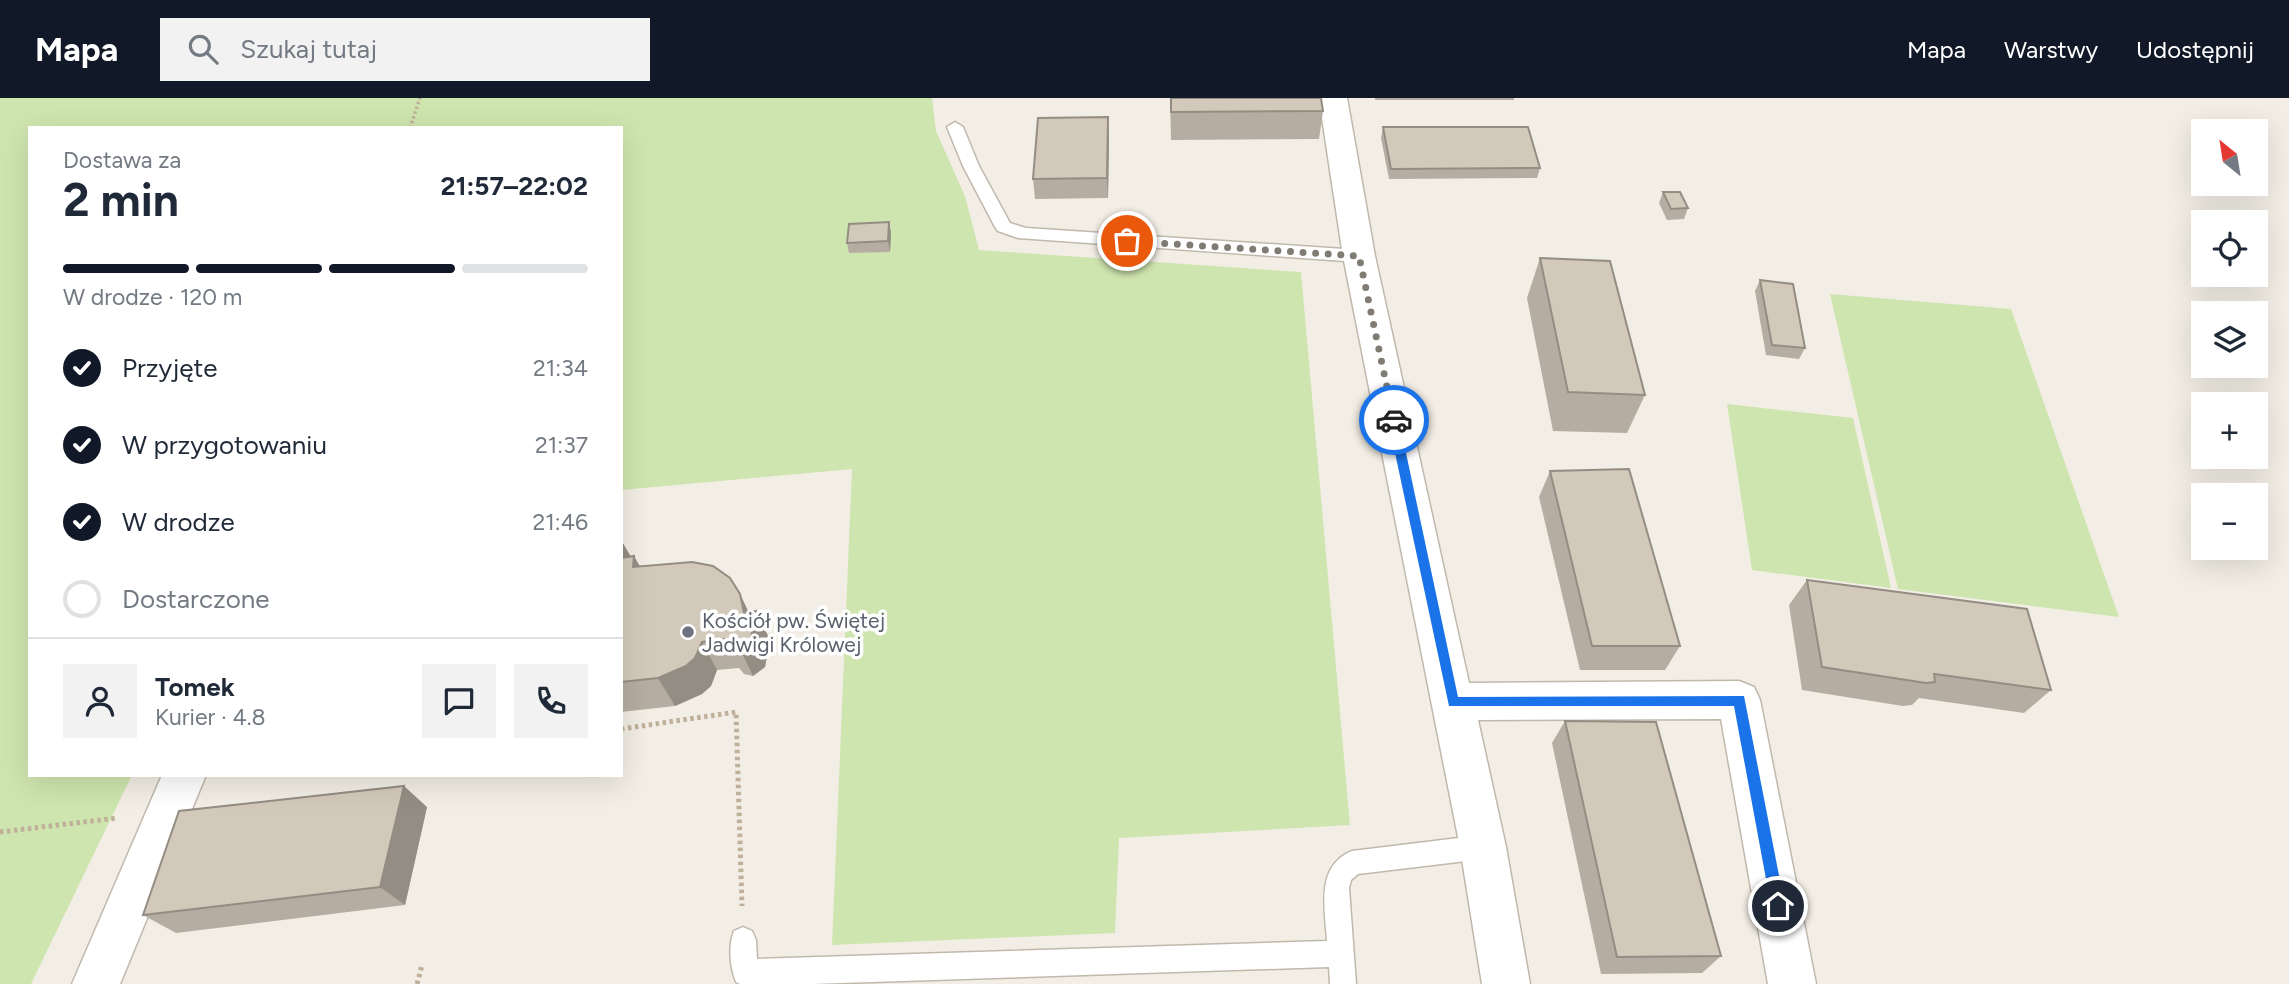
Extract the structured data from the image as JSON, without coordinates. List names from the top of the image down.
{
  "places": ["Kościół pw. Świętej Jadwigi Królowej"],
  "north": "top left",
  "page": {
    "header": "Mapa",
    "search": "Szukaj tutaj",
    "nav": ["Mapa", "Warstwy", "Udostępnij"],
    "map_buttons": ["+", "−"],
    "heading": ["2 min", "Dostawa za", "21:57–22:02"],
    "panel": ["Tomek", "Kurier · 4.8"],
    "bar": "W drodze · 120 m",
    "list": [
      ["Przyjęte", "21:34"],
      ["W przygotowaniu", "21:37"],
      ["W drodze", "21:46"],
      "Dostarczone"
    ]
  }
}
